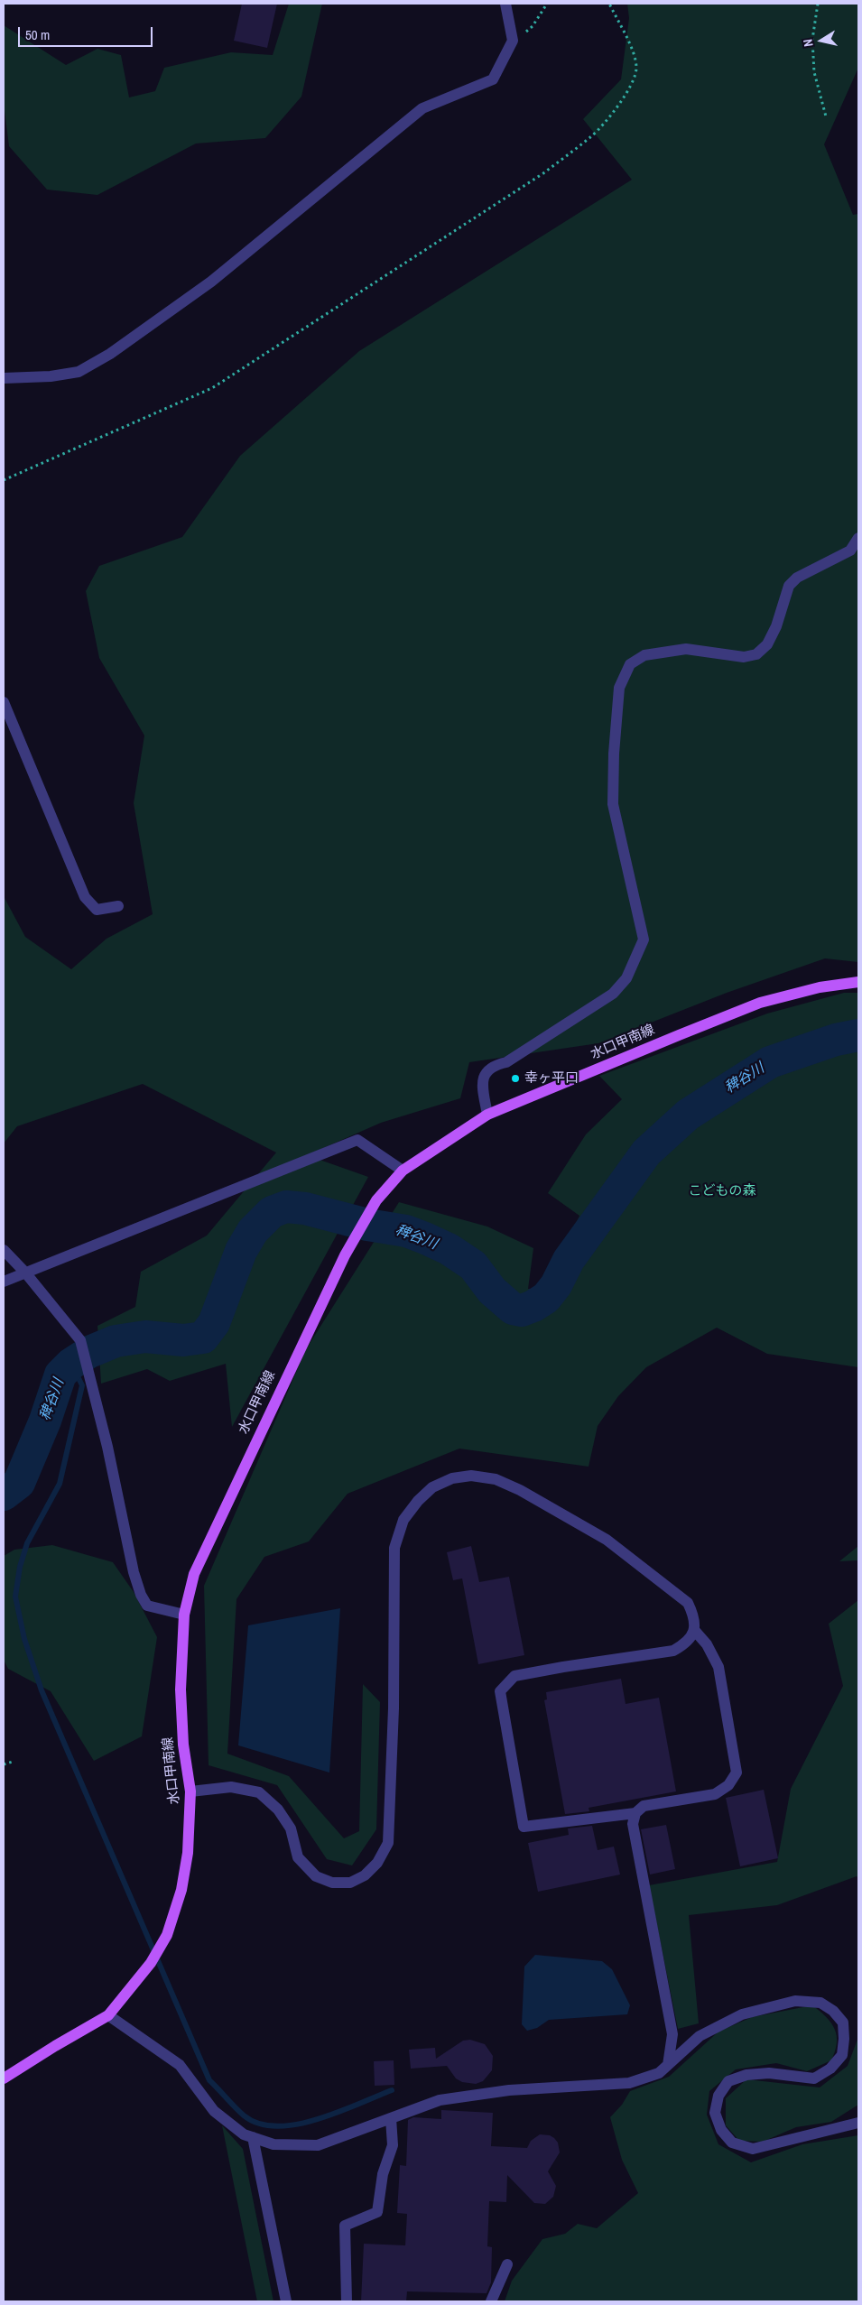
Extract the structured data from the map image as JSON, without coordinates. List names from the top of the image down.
{
  "streets": {
    "main road": ["水口甲南線"]
  },
  "water": ["稗谷川"],
  "parks": ["こどもの森"],
  "places": ["幸ヶ平口"],
  "scale_bar": "50 m",
  "north": "left"
}
